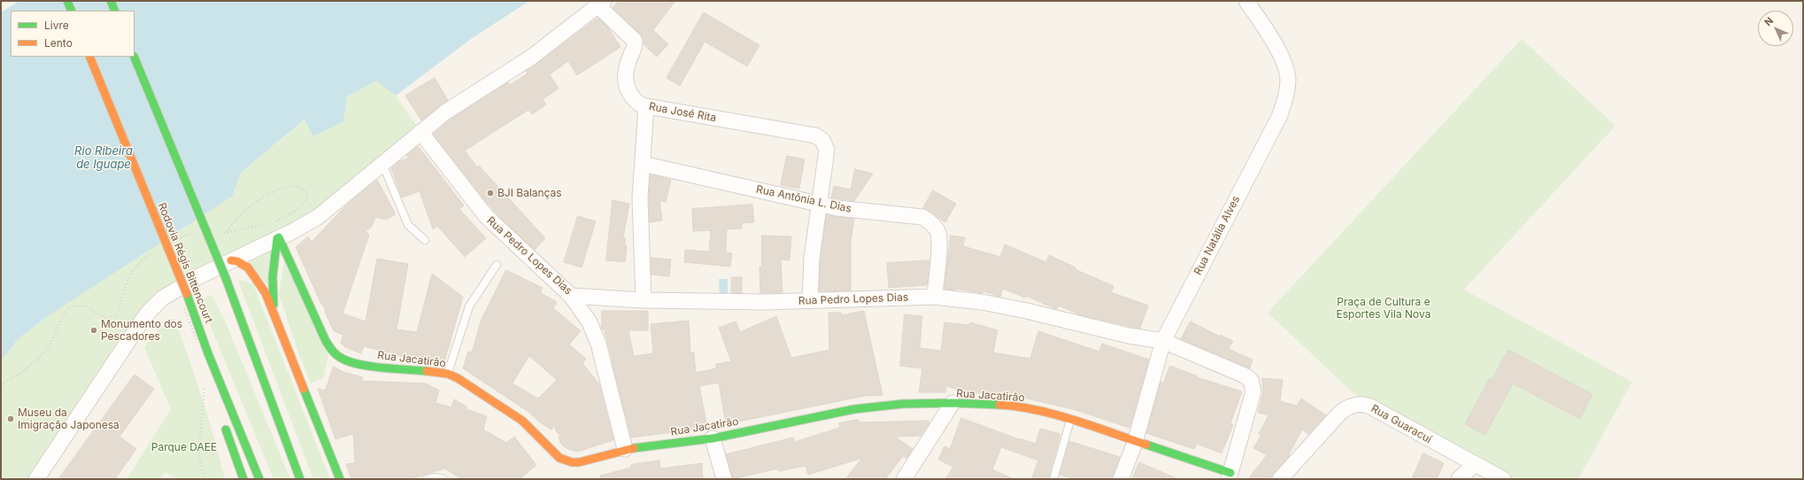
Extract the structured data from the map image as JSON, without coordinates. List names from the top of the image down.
{
  "streets": {
    "main road": ["Rodovia Régis Bittencourt", "Rua Jacatirão"],
    "street": [
      "Rua José Rita",
      "Rua Antônia L. Dias",
      "Rua Natália Alves",
      "Rua Pedro Lopes Dias",
      "Rua Guaracuí"
    ]
  },
  "crossings": [
    ["Rua José Rita", "Rua Antônia L. Dias"],
    ["Rua Antônia L. Dias", "Rua Pedro Lopes Dias"],
    ["Rua Natália Alves", "Rua Pedro Lopes Dias"],
    ["Rua Natália Alves", "Rua Jacatirão"],
    ["Rua Pedro Lopes Dias", "Rua Jacatirão"]
  ],
  "water": ["Rio Ribeira de Iguape"],
  "parks": ["Praça de Cultura e Esportes Vila Nova", "Parque DAEE"],
  "places": ["BJI Balanças", "Monumento dos Pescadores", "Museu da Imigração Japonesa"],
  "legend": ["Livre", "Lento"],
  "north": "top left"
}
